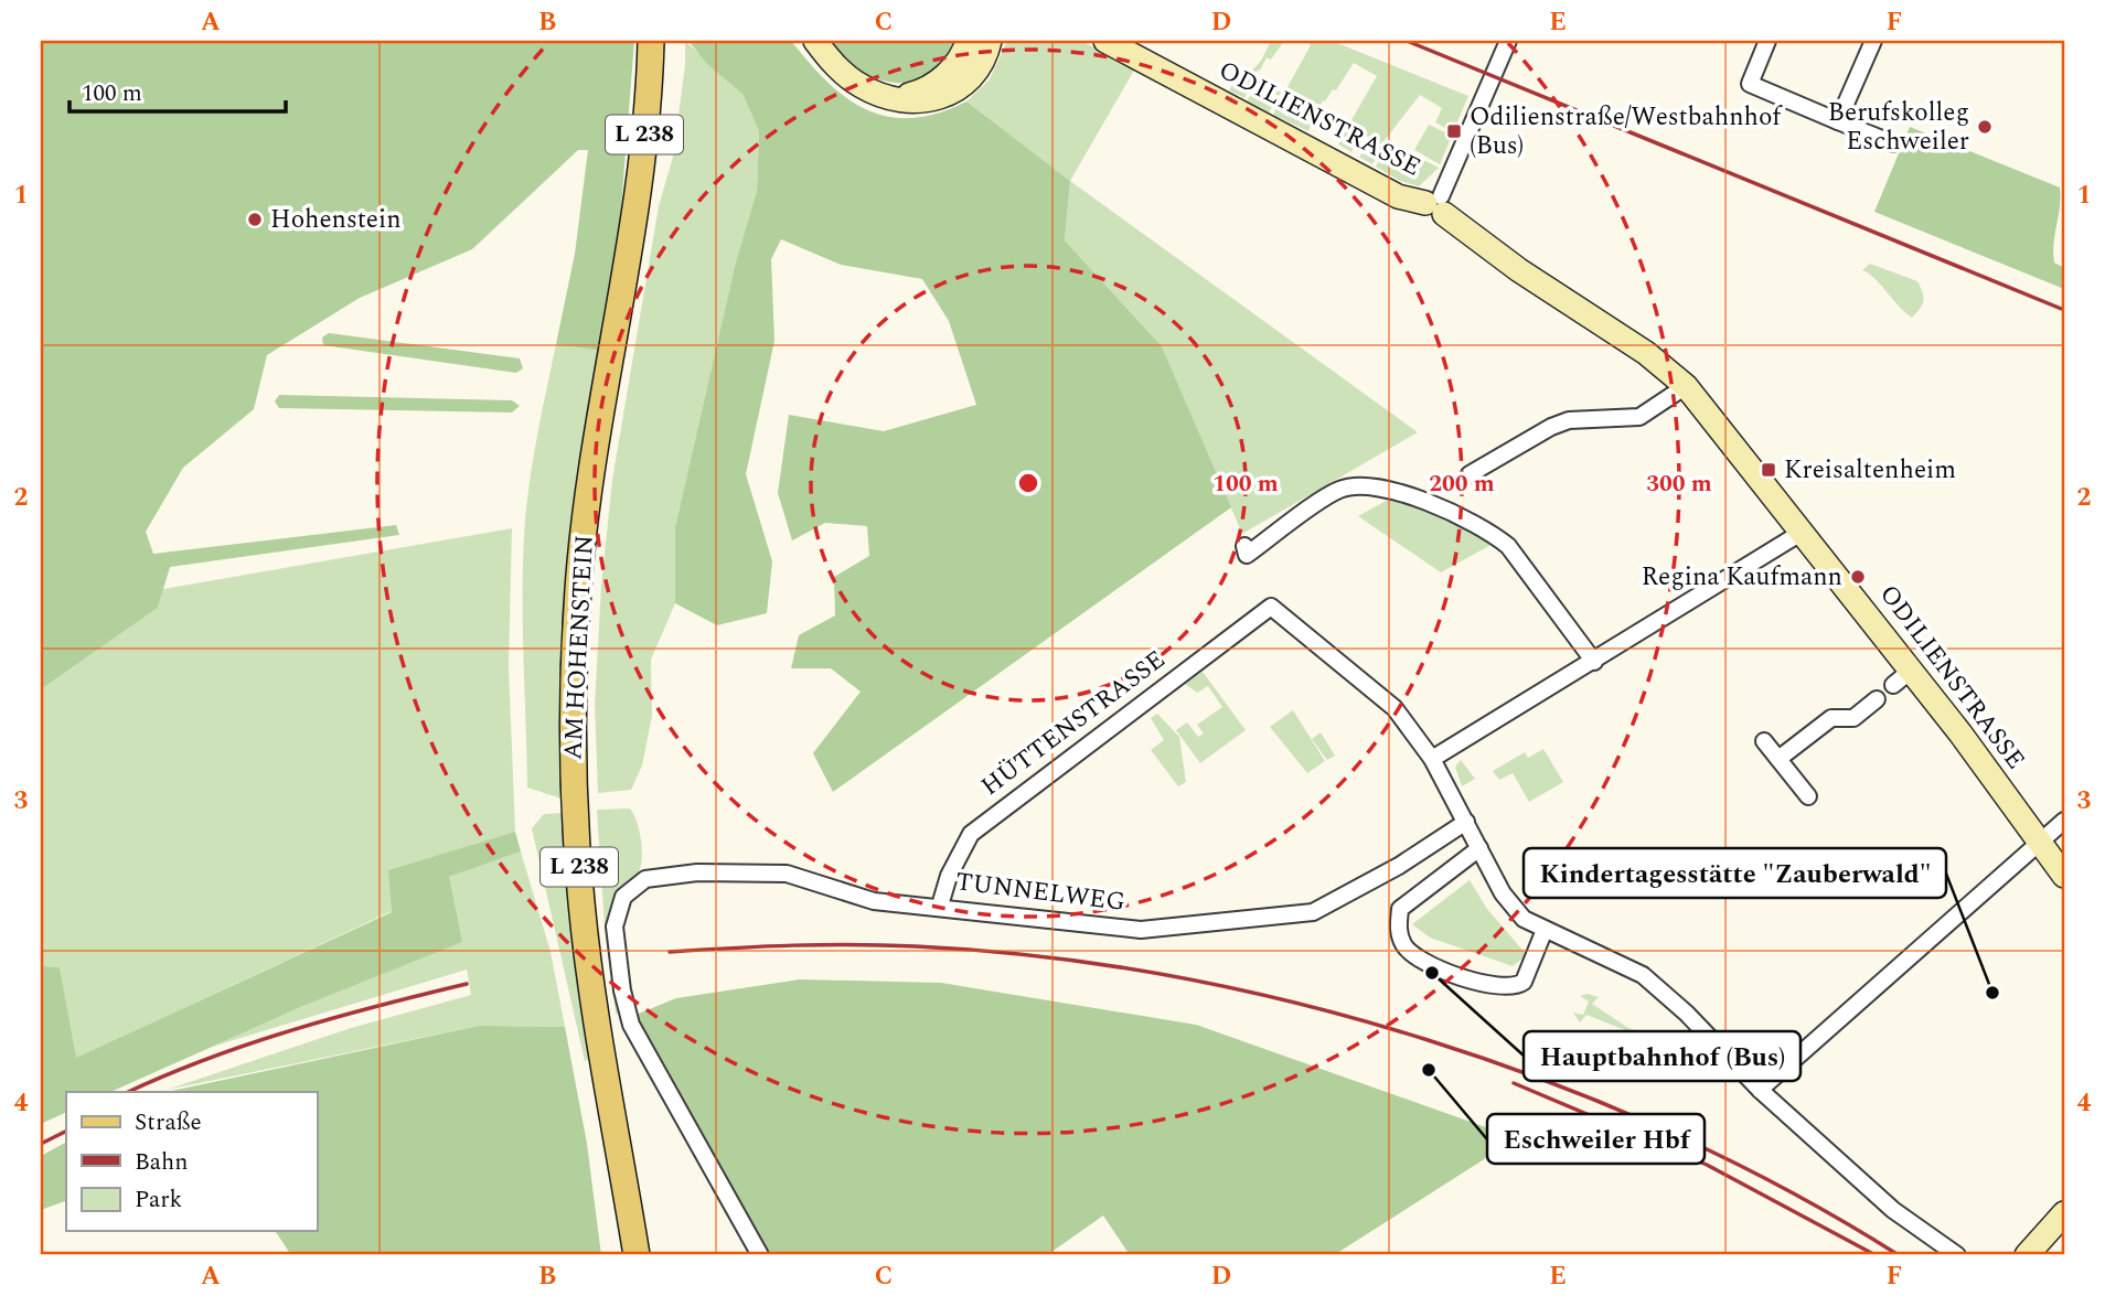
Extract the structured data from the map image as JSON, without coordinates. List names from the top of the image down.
{
  "streets": {
    "main road": ["ODILIENSTRASSE", "L 238", "AM HOHENSTEIN"],
    "street": ["HÜTTENSTRASSE", "TUNNELWEG"]
  },
  "crossings": [
    ["HÜTTENSTRASSE", "TUNNELWEG"]
  ],
  "places": {
    "other": [
      "Berufskolleg Eschweiler",
      "Hohenstein",
      "Regina Kaufmann",
      "Hauptbahnhof (Bus)",
      "Kindertagesstätte \"Zauberwald\"",
      "Eschweiler Hbf"
    ],
    "transit": ["Odilienstraße/Westbahnhof (Bus)", "Kreisaltenheim"]
  },
  "legend": ["Straße", "Bahn", "Park"],
  "scale_bar": "100 m",
  "grid": {
    "columns": [
      "A",
      "B",
      "C",
      "D",
      "E",
      "F"
    ],
    "rows": [
      "1",
      "2",
      "3",
      "4"
    ]
  },
  "rings": ["100 m", "200 m", "300 m"]
}
